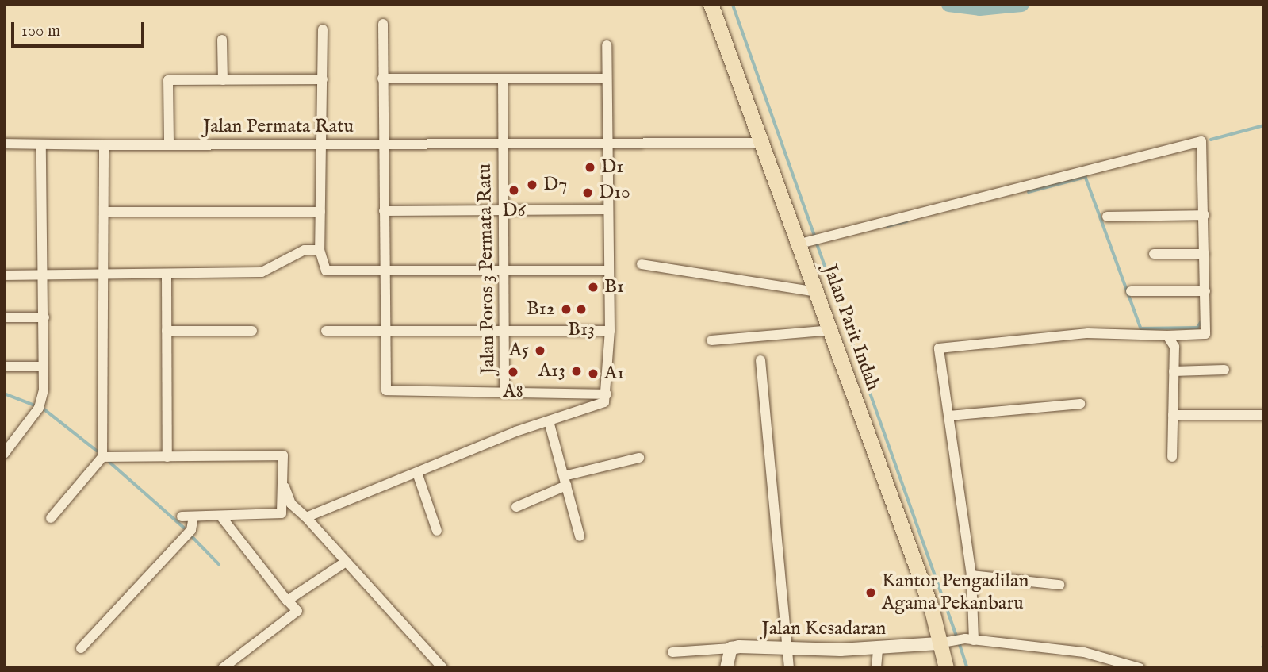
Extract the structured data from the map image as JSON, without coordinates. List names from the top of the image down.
{
  "streets": {
    "main road": ["Jalan Parit Indah"],
    "street": ["Jalan Permata Ratu", "Jalan Poros 3 Permata Ratu", "Jalan Kesadaran"]
  },
  "crossings": [
    ["Jalan Permata Ratu", "Jalan Poros 3 Permata Ratu"],
    ["Jalan Permata Ratu", "Jalan Parit Indah"],
    ["Jalan Parit Indah", "Jalan Kesadaran"]
  ],
  "places": [
    "D1",
    "D7",
    "D6",
    "D10",
    "B1",
    "B12",
    "B13",
    "A5",
    "A13",
    "A8",
    "A1",
    "Kantor Pengadilan Agama Pekanbaru"
  ],
  "scale_bar": "100 m"
}
